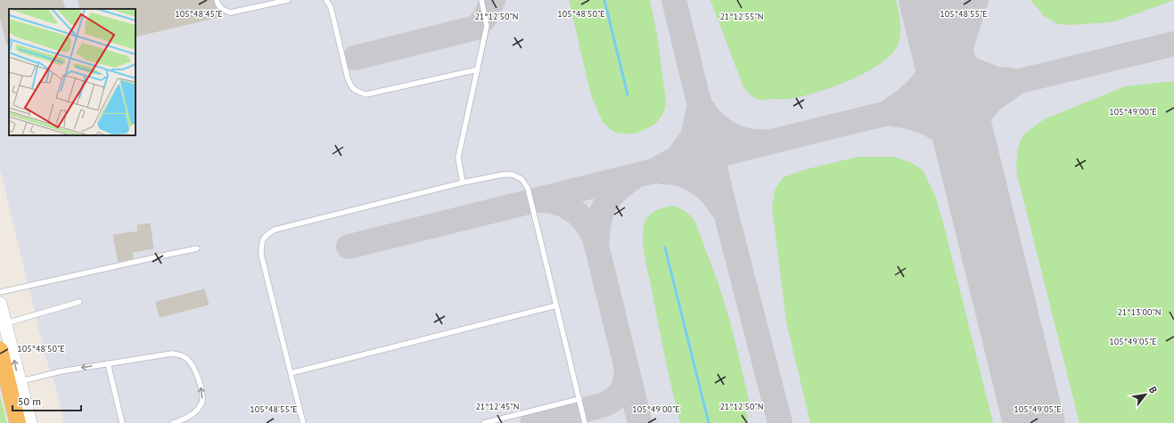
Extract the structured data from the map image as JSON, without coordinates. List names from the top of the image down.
{
  "scale_bar": "50 m",
  "north": "top right",
  "coordinates": [
    "105°48'45\"E",
    "105°48'50\"E",
    "105°48'55\"E",
    "21°12'50\"N",
    "21°12'55\"N",
    "105°49'00\"E",
    "21°13'00\"N",
    "105°49'05\"E",
    "21°12'45\"N"
  ]
}
